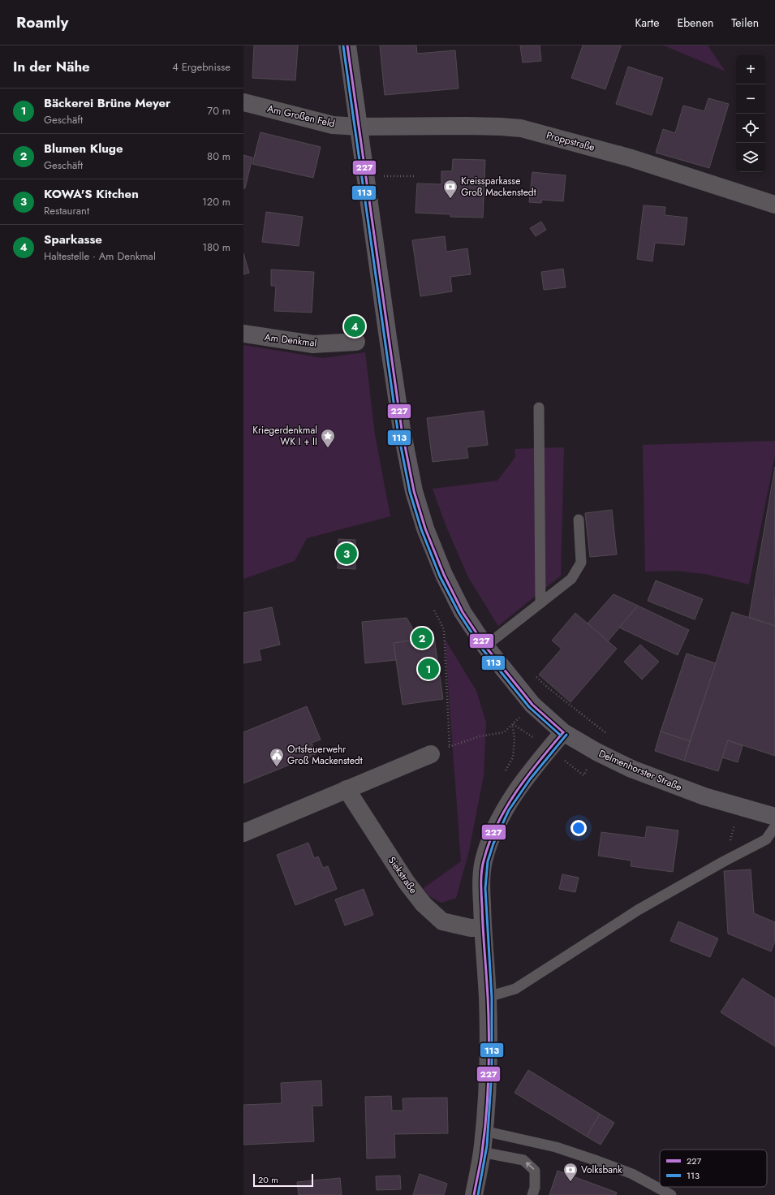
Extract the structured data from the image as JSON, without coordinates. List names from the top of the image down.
{
  "streets": {
    "main road": ["Delmenhorster Straße"],
    "street": [
      "Am Großen Feld",
      "Proppstraße",
      "Am Denkmal",
      "Siekstraße"
    ]
  },
  "crossings": [
    ["Am Großen Feld", "Proppstraße"],
    ["Am Großen Feld", "Delmenhorster Straße"],
    ["Proppstraße", "Delmenhorster Straße"]
  ],
  "places": {
    "bank": ["Kreissparkasse Groß Mackenstedt", "Volksbank"],
    "place": ["Kriegerdenkmal WK I + II"],
    "public building": ["Ortsfeuerwehr Groß Mackenstedt"]
  },
  "lines": ["transit line 227", "transit line 113"],
  "legend": ["227", "113"],
  "scale_bar": "20 m",
  "page": {
    "header": "Roamly",
    "nav": ["Karte", "Ebenen", "Teilen"],
    "heading": ["In der Nähe", "4 Ergebnisse"],
    "map_buttons": ["+", "−"],
    "list": [
      {
        "mark": "1",
        "name": "Bäckerei Brüne Meyer",
        "note": "Geschäft",
        "value": "70 m"
      },
      {
        "mark": "2",
        "name": "Blumen Kluge",
        "note": "Geschäft",
        "value": "80 m"
      },
      {
        "mark": "3",
        "name": "KOWA'S Kitchen",
        "note": "Restaurant",
        "value": "120 m"
      },
      {
        "mark": "4",
        "name": "Sparkasse",
        "note": "Haltestelle · Am Denkmal",
        "value": "180 m"
      }
    ],
    "pins": [
      "4",
      "3",
      "2",
      "1"
    ],
    "scale": "20 m"
  }
}
